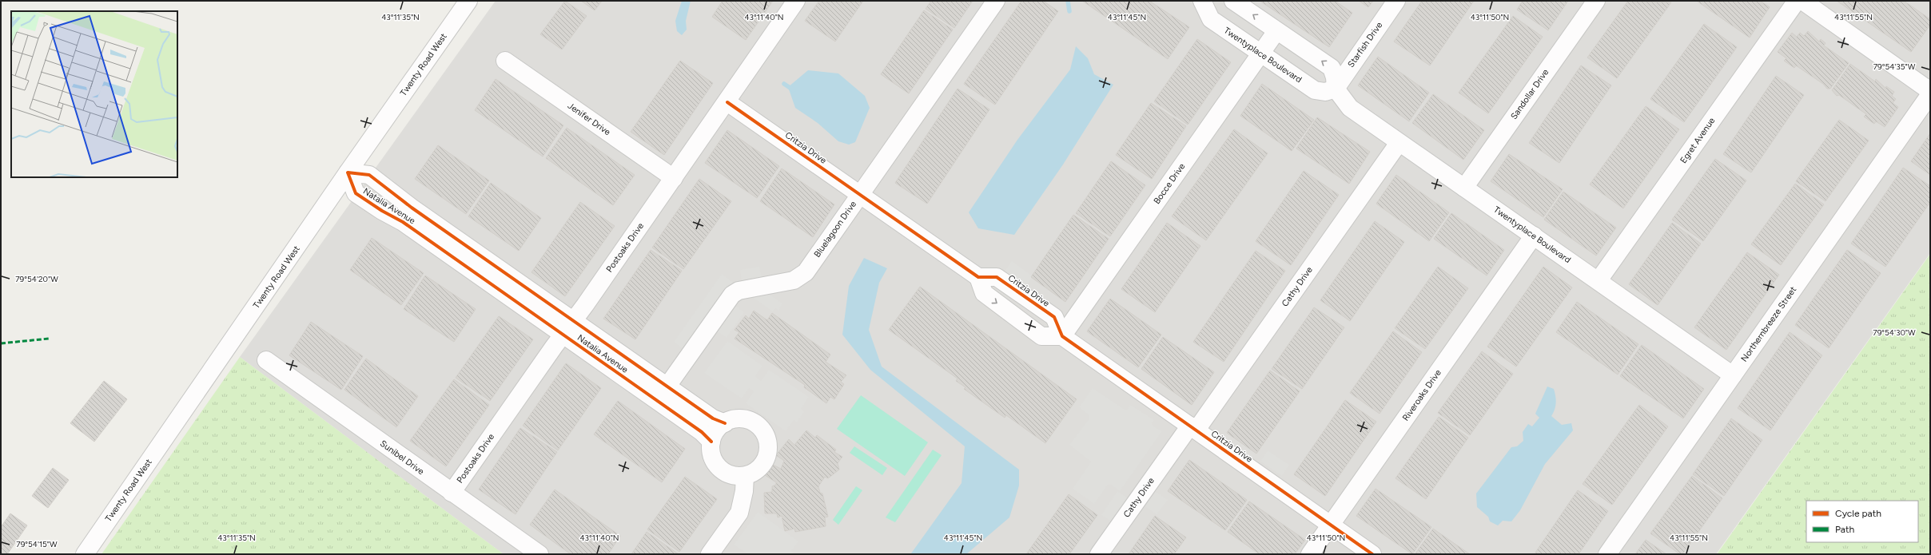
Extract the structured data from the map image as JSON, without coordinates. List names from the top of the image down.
{
  "streets": {
    "street": [
      "Starfish Drive",
      "Twentyplace Boulevard",
      "Twenty Road West",
      "Sandollar Drive",
      "Jenifer Drive",
      "Egret Avenue",
      "Critzia Drive",
      "Bocce Drive",
      "Natalia Avenue",
      "Bluelagoon Drive",
      "Postoaks Drive",
      "Cathy Drive",
      "Northernbreeze Street",
      "Riveroaks Drive",
      "Sunibel Drive"
    ]
  },
  "crossings": [
    ["Starfish Drive", "Twentyplace Boulevard"],
    ["Twentyplace Boulevard", "Sandollar Drive"],
    ["Twentyplace Boulevard", "Egret Avenue"],
    ["Twentyplace Boulevard", "Bocce Drive"],
    ["Twentyplace Boulevard", "Cathy Drive"],
    ["Twentyplace Boulevard", "Northernbreeze Street"],
    ["Twentyplace Boulevard", "Riveroaks Drive"],
    ["Twenty Road West", "Natalia Avenue"],
    ["Jenifer Drive", "Postoaks Drive"],
    ["Critzia Drive", "Bocce Drive"],
    ["Critzia Drive", "Bluelagoon Drive"],
    ["Critzia Drive", "Postoaks Drive"],
    ["Critzia Drive", "Cathy Drive"],
    ["Critzia Drive", "Riveroaks Drive"],
    ["Natalia Avenue", "Bluelagoon Drive"],
    ["Natalia Avenue", "Postoaks Drive"],
    ["Postoaks Drive", "Sunibel Drive"]
  ],
  "legend": ["Cycle path", "Path"],
  "coordinates": [
    "43°11'35\"N",
    "43°11'40\"N",
    "43°11'45\"N",
    "43°11'50\"N",
    "43°11'55\"N",
    "79°54'35\"W",
    "79°54'20\"W",
    "79°54'30\"W",
    "79°54'15\"W"
  ]
}
